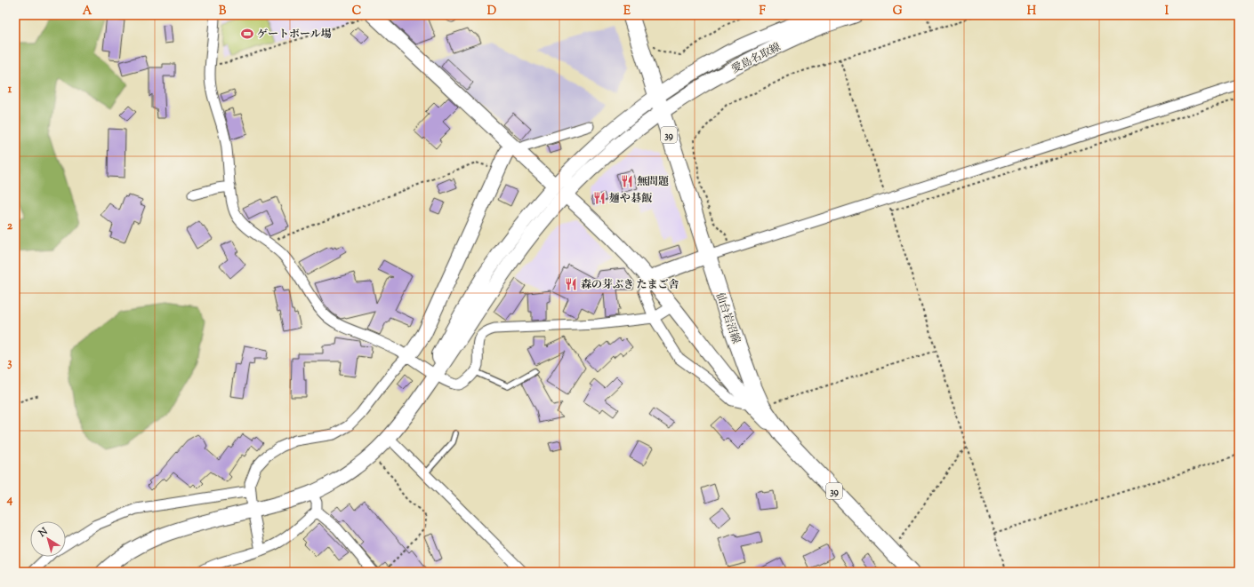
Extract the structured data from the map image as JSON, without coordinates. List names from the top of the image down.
{
  "streets": {
    "main road": ["39", "仙台岩沼線"],
    "street": ["愛島名取線"]
  },
  "crossings": [
    ["愛島名取線", "仙台岩沼線"]
  ],
  "places": {
    "sports": ["ゲートボール場"],
    "restaurant": ["無問題", "麺や碁飯", "森の芽ぶき たまご舎"]
  },
  "north": "top left",
  "grid": {
    "columns": [
      "A",
      "B",
      "C",
      "D",
      "E",
      "F",
      "G",
      "H",
      "I"
    ],
    "rows": [
      "1",
      "2",
      "3",
      "4"
    ]
  }
}
